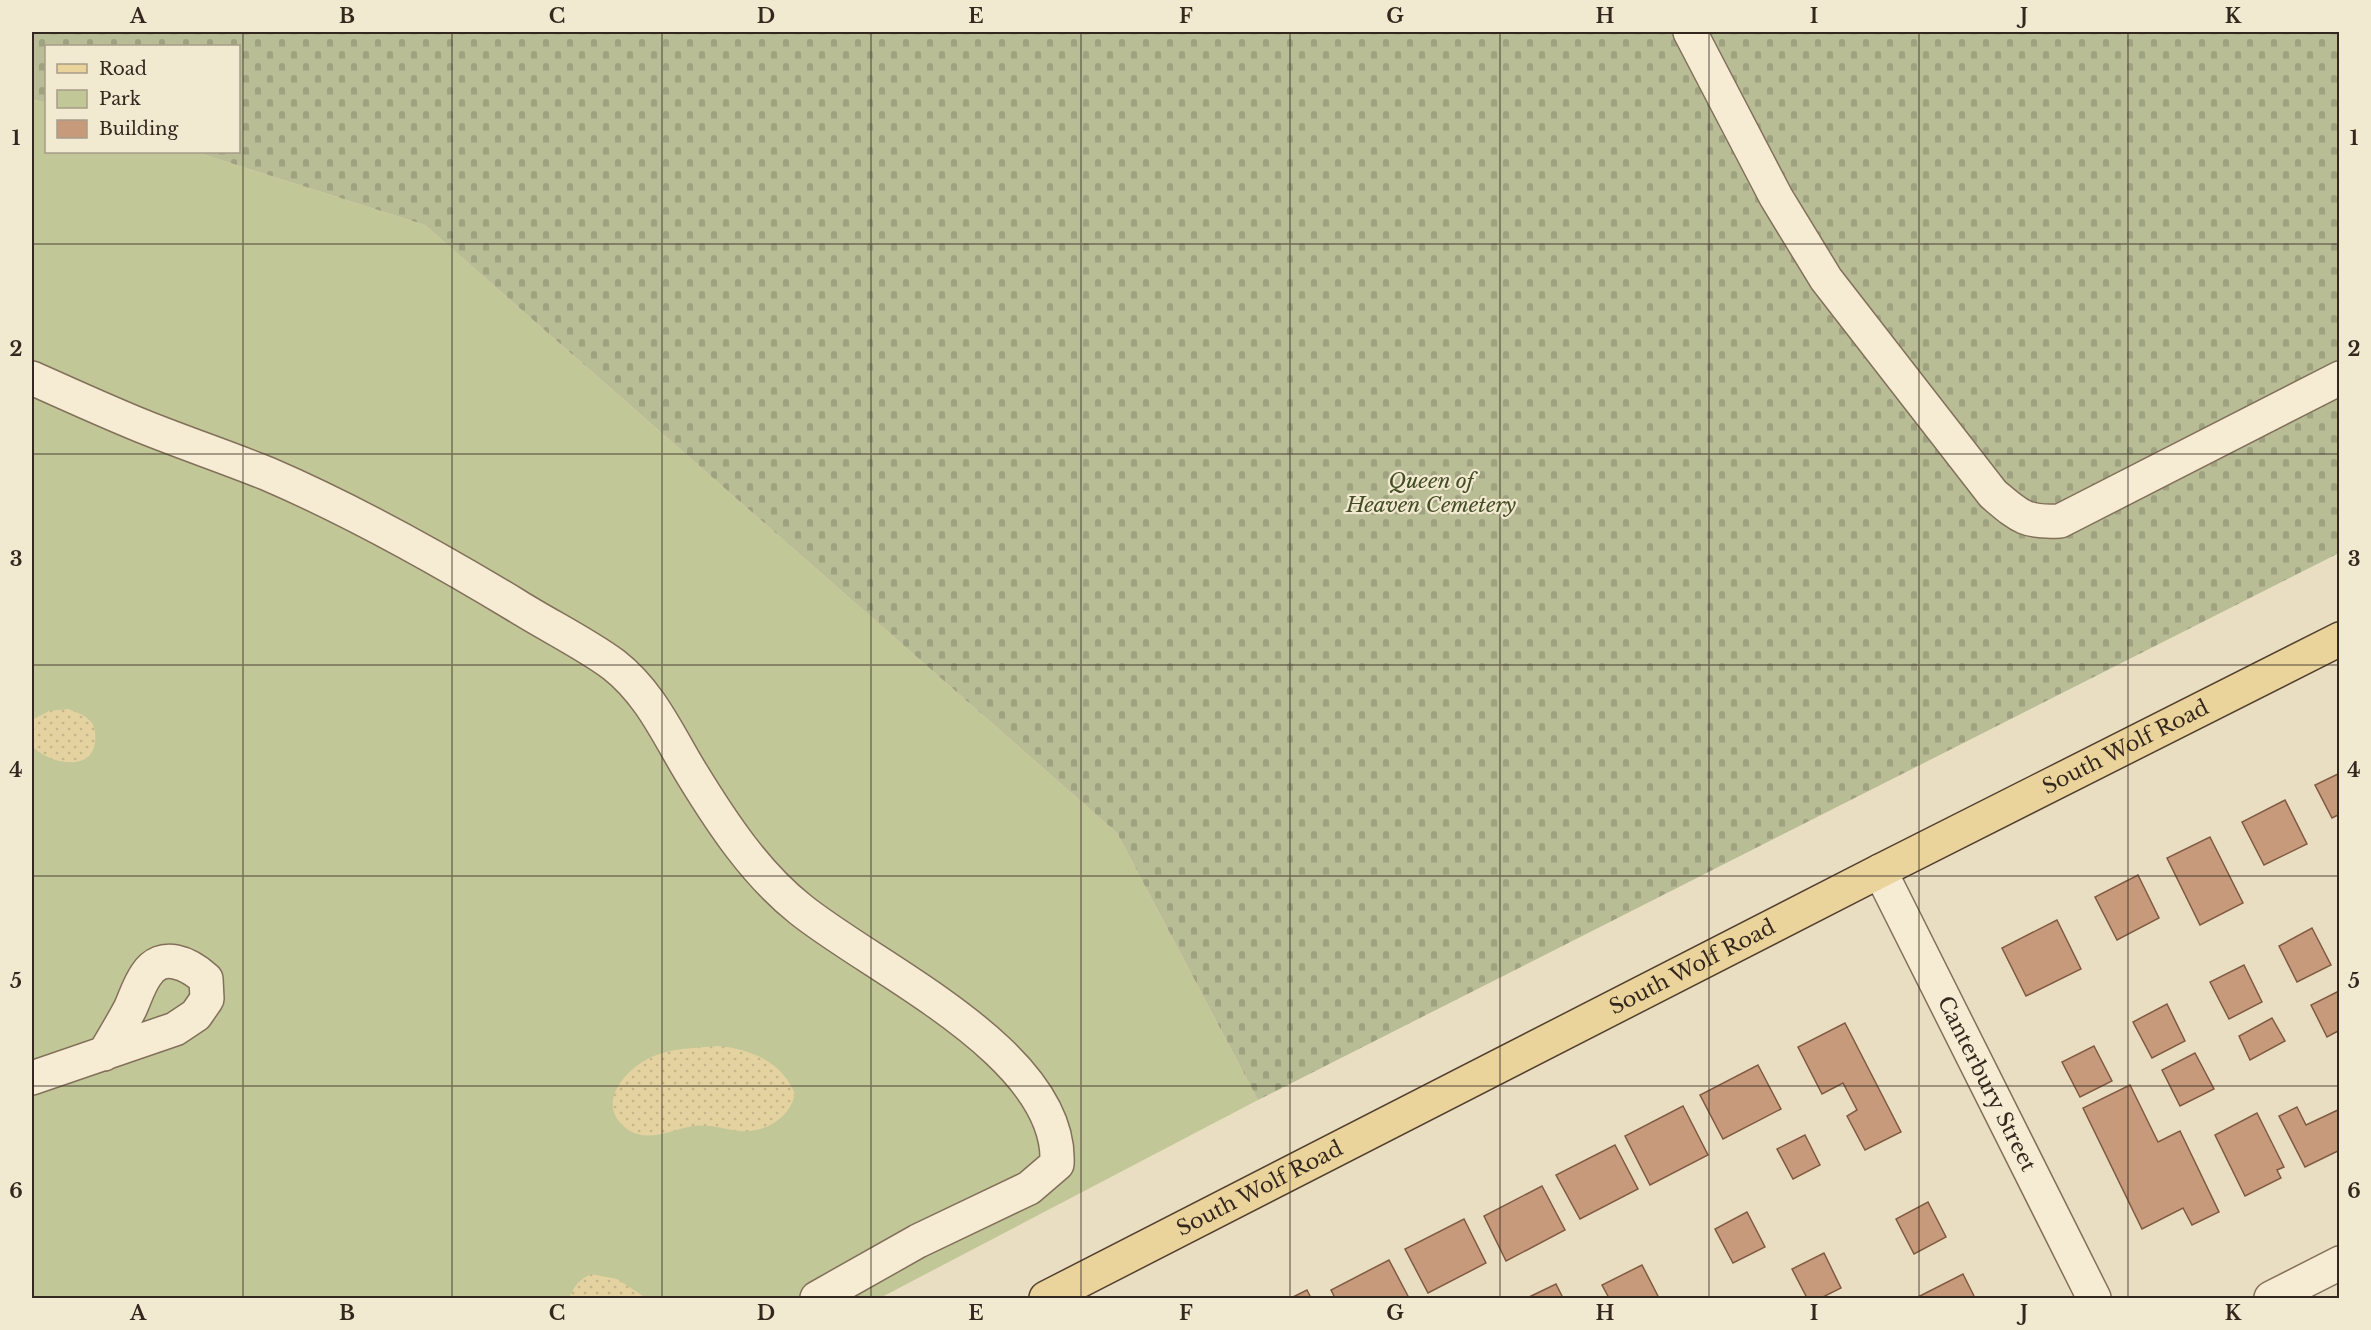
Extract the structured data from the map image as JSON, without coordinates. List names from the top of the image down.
{
  "streets": {
    "main road": ["South Wolf Road"],
    "street": ["Canterbury Street"]
  },
  "crossings": [
    ["South Wolf Road", "Canterbury Street"]
  ],
  "parks": ["Queen of Heaven Cemetery"],
  "legend": ["Road", "Park", "Building"],
  "grid": {
    "columns": [
      "A",
      "B",
      "C",
      "D",
      "E",
      "F",
      "G",
      "H",
      "I",
      "J",
      "K"
    ],
    "rows": [
      "1",
      "2",
      "3",
      "4",
      "5",
      "6"
    ]
  }
}
